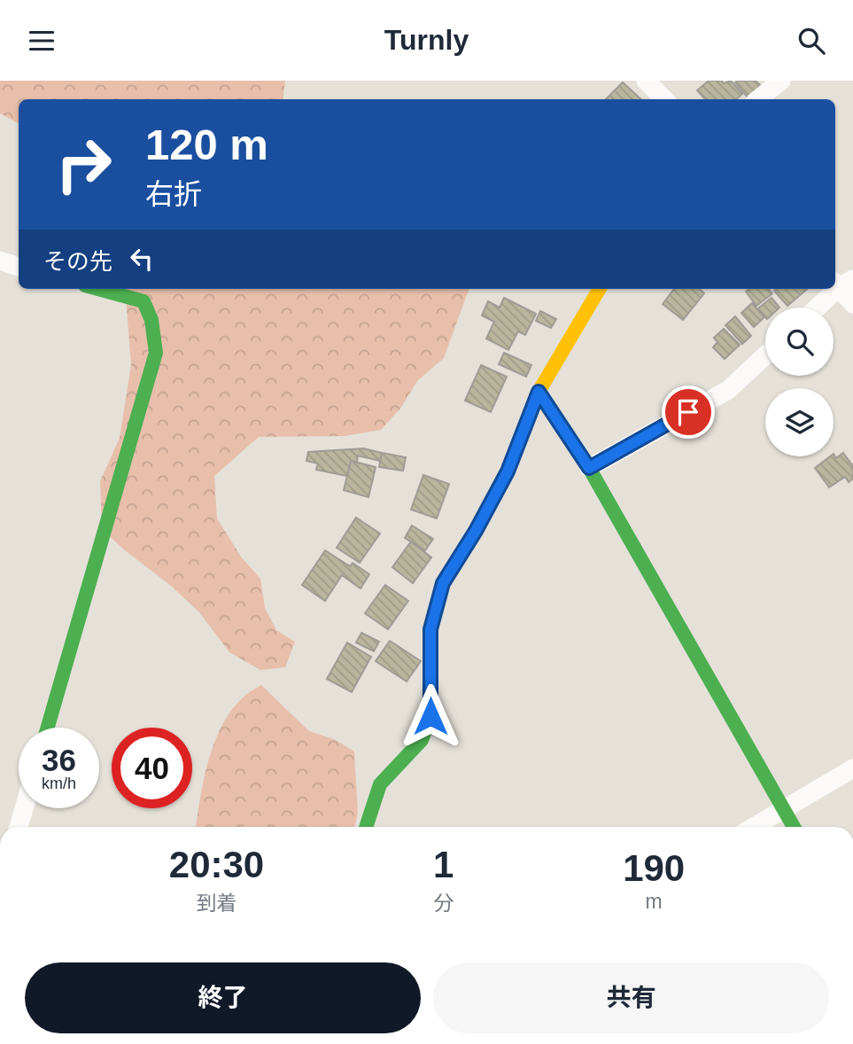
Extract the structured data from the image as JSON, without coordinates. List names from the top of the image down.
{
  "page": {
    "header": "Turnly",
    "turn": ["120 m", "右折"],
    "then": "その先",
    "speed": "36 km/h",
    "limit": "40",
    "eta": [
      "20:30",
      "到着",
      "1",
      "分",
      "190",
      "m"
    ],
    "buttons": ["終了", "共有"]
  }
}
